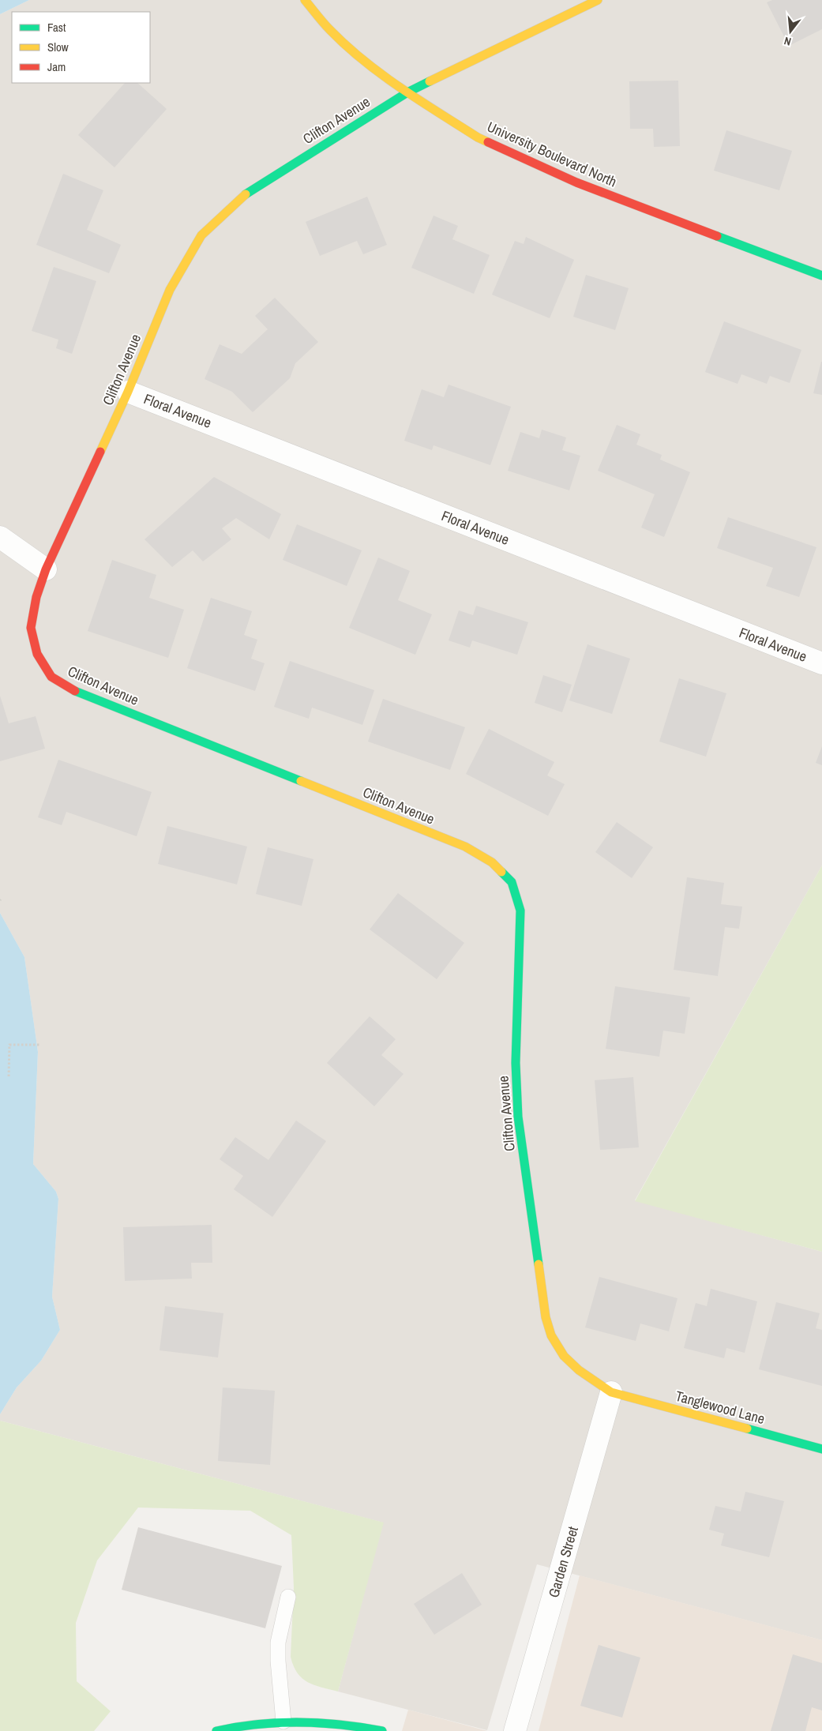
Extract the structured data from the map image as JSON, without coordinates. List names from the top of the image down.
{
  "streets": {
    "street": [
      "Clifton Avenue",
      "University Boulevard North",
      "Floral Avenue",
      "Tanglewood Lane",
      "Garden Street"
    ]
  },
  "crossings": [
    ["Clifton Avenue", "University Boulevard North"],
    ["Clifton Avenue", "Floral Avenue"],
    ["Clifton Avenue", "Tanglewood Lane"],
    ["Clifton Avenue", "Garden Street"],
    ["Tanglewood Lane", "Garden Street"]
  ],
  "legend": ["Fast", "Slow", "Jam"],
  "north": "bottom"
}
